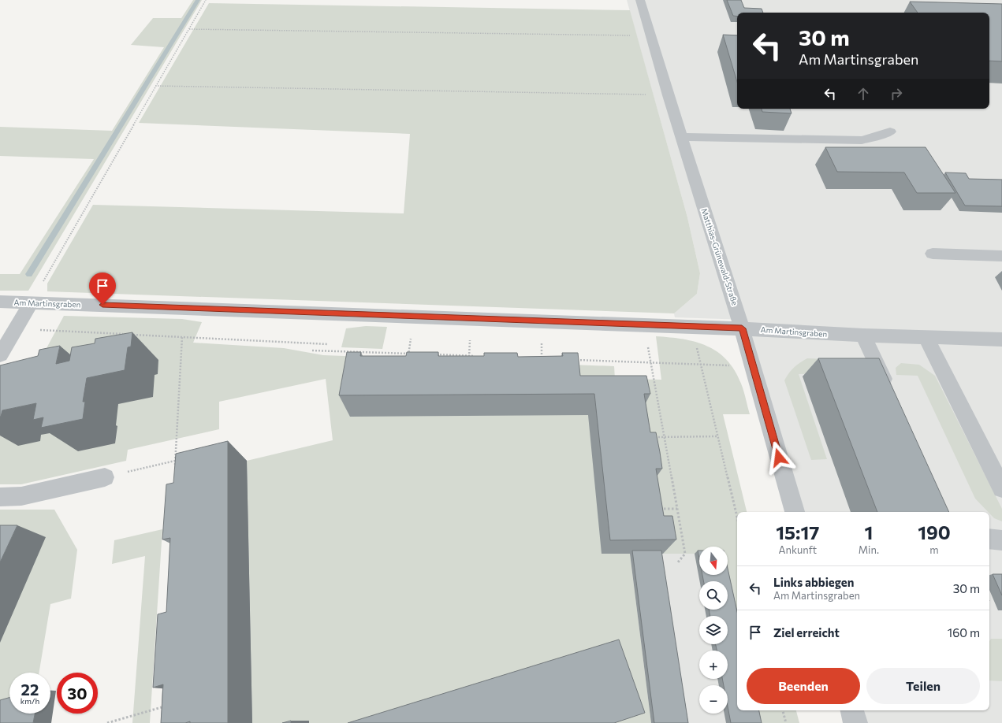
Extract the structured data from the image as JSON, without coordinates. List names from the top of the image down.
{
  "streets": {
    "street": ["Matthias-Grünewald-Straße", "Am Martinsgraben"]
  },
  "crossings": [
    ["Matthias-Grünewald-Straße", "Am Martinsgraben"]
  ],
  "north": "bottom",
  "page": {
    "turn": ["30 m", "Am Martinsgraben"],
    "eta": [
      "15:17",
      "Ankunft",
      "1",
      "Min.",
      "190",
      "m"
    ],
    "map_buttons": ["+", "−"],
    "list": [
      {
        "name": "Links abbiegen",
        "note": "Am Martinsgraben",
        "value": "30 m"
      },
      {
        "name": "Ziel erreicht",
        "value": "160 m"
      }
    ],
    "buttons": ["Beenden", "Teilen"],
    "speed": "22 km/h",
    "limit": "30"
  }
}
